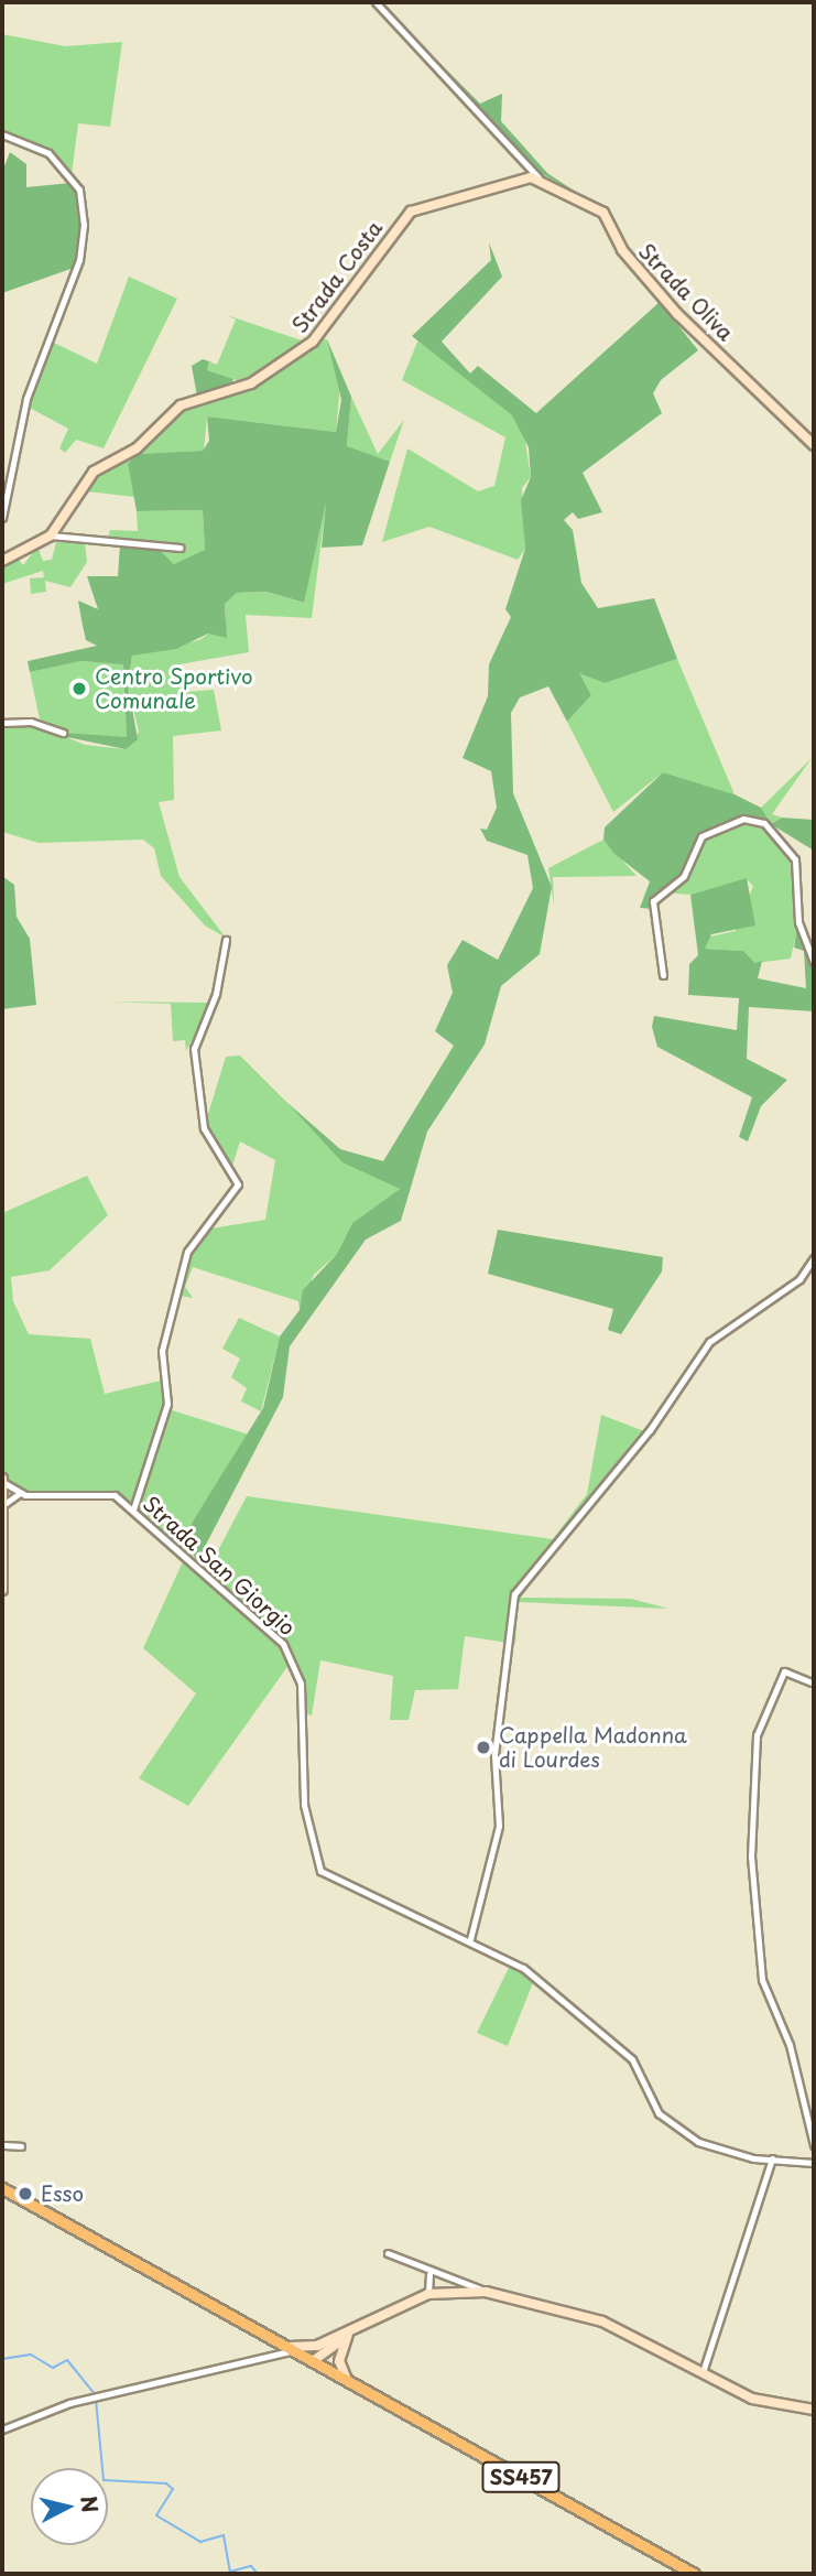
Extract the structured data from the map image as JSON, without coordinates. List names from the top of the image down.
{
  "streets": {
    "main road": ["SS457"],
    "street": ["Strada Costa", "Strada Oliva", "Strada San Giorgio"]
  },
  "crossings": [
    ["Strada Costa", "Strada Oliva"]
  ],
  "places": ["Centro Sportivo Comunale", "Cappella Madonna di Lourdes", "Esso"],
  "north": "right"
}
